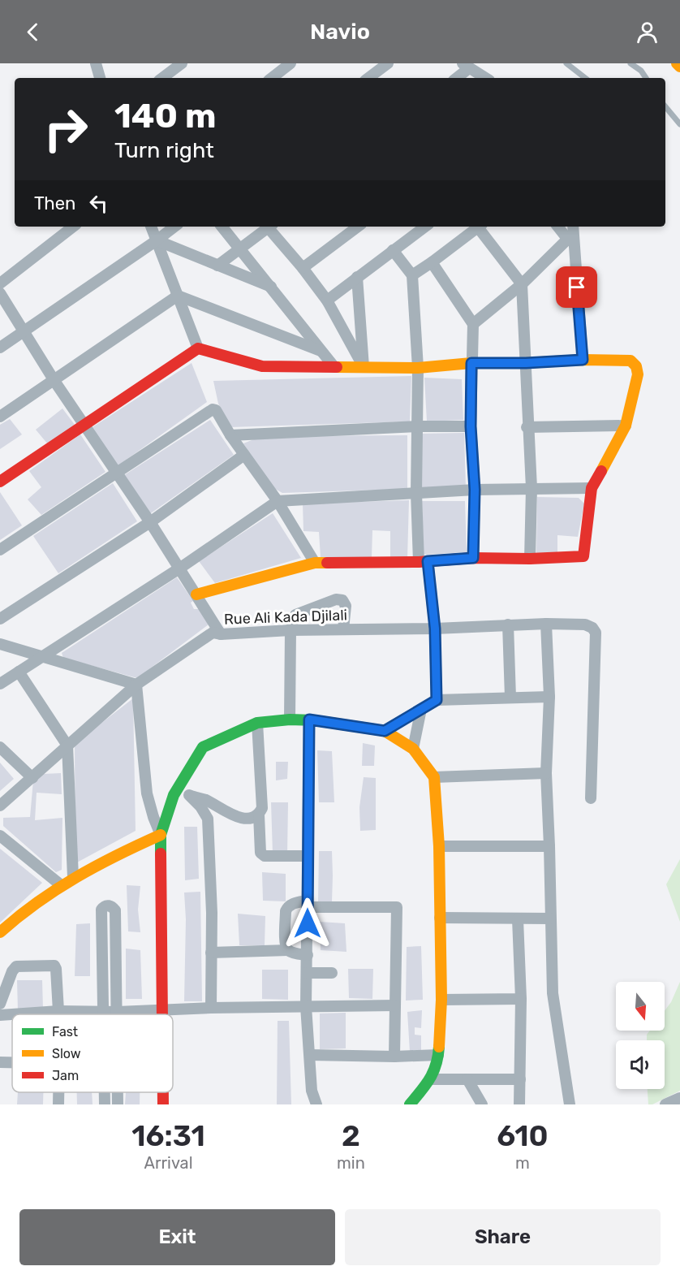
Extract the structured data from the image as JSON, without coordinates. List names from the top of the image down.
{
  "streets": {
    "street": ["Rue Ali Kada Djilali"]
  },
  "legend": ["Fast", "Slow", "Jam"],
  "north": "bottom",
  "page": {
    "header": "Navio",
    "turn": ["140 m", "Turn right"],
    "then": "Then",
    "eta": [
      "16:31",
      "Arrival",
      "2",
      "min",
      "610",
      "m"
    ],
    "buttons": ["Exit", "Share"]
  }
}
